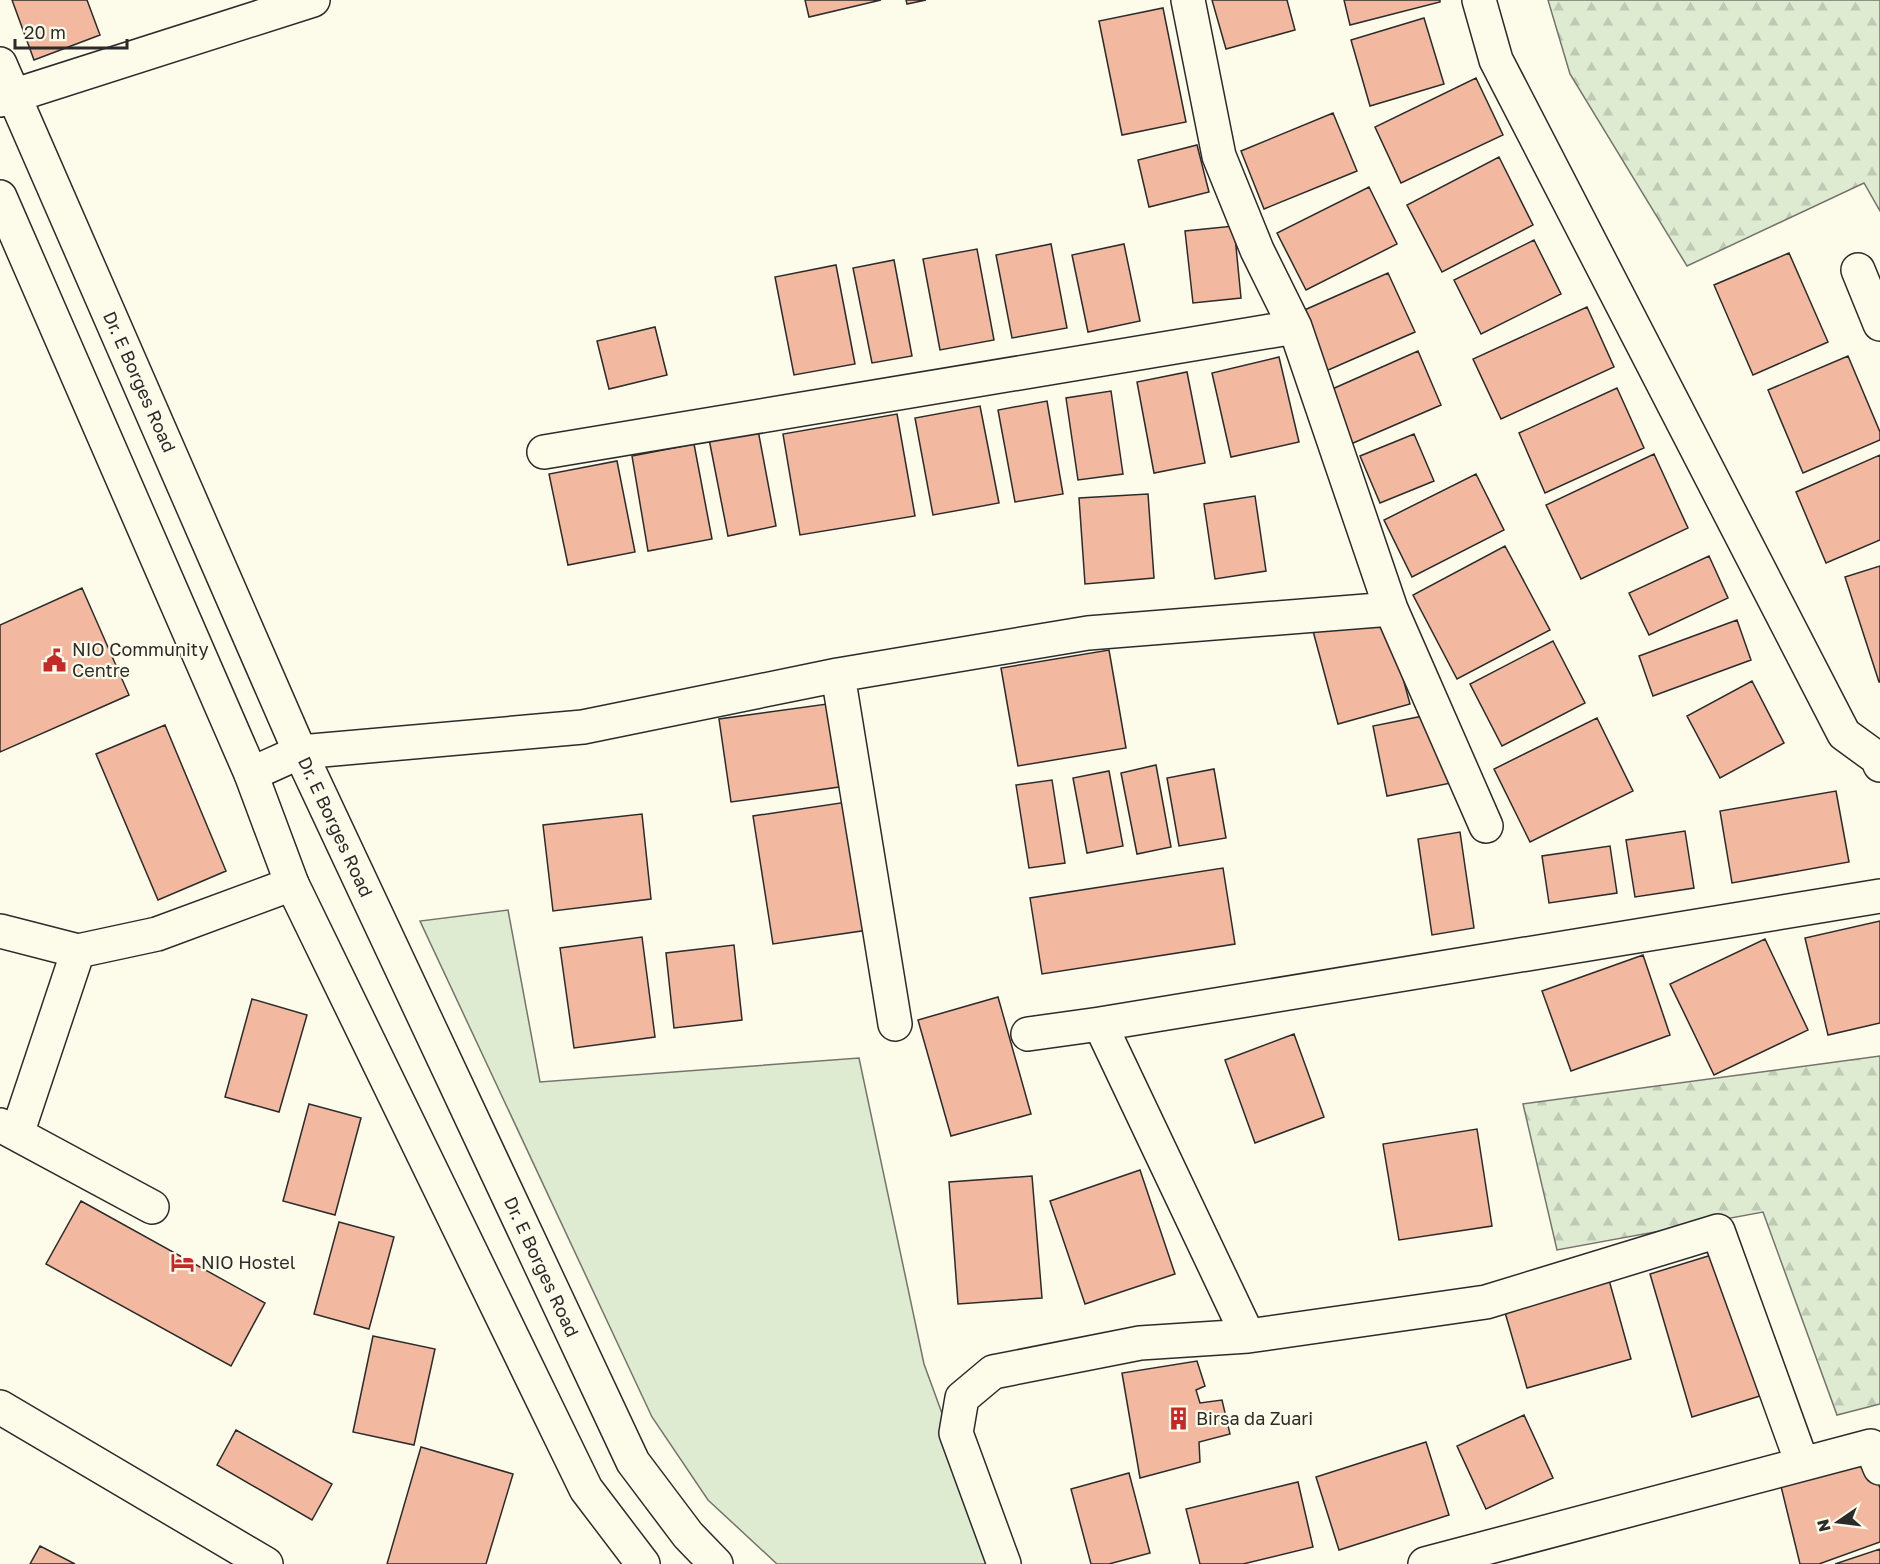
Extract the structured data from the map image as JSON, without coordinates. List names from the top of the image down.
{
  "streets": {
    "street": ["Dr. E Borges Road"]
  },
  "places": {
    "public building": ["NIO Community Centre"],
    "hotel": ["NIO Hostel"],
    "building": ["Birsa da Zuari"]
  },
  "scale_bar": "20 m",
  "north": "left"
}
